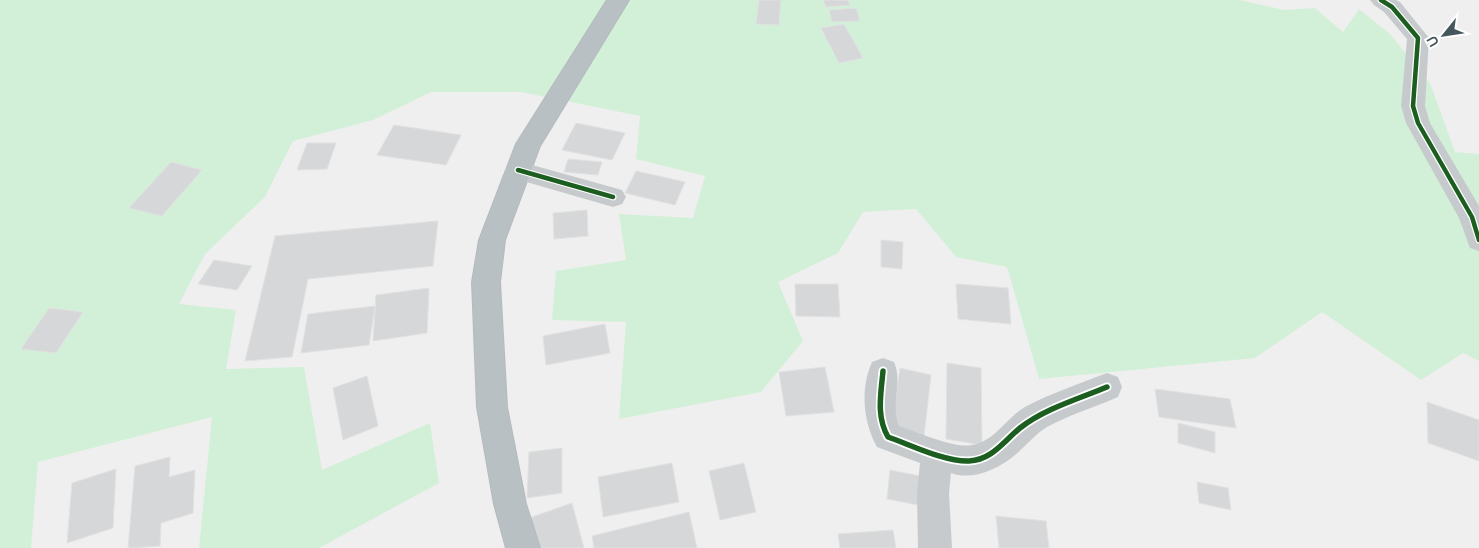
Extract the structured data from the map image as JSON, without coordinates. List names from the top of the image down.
{
  "north": "bottom left"
}
